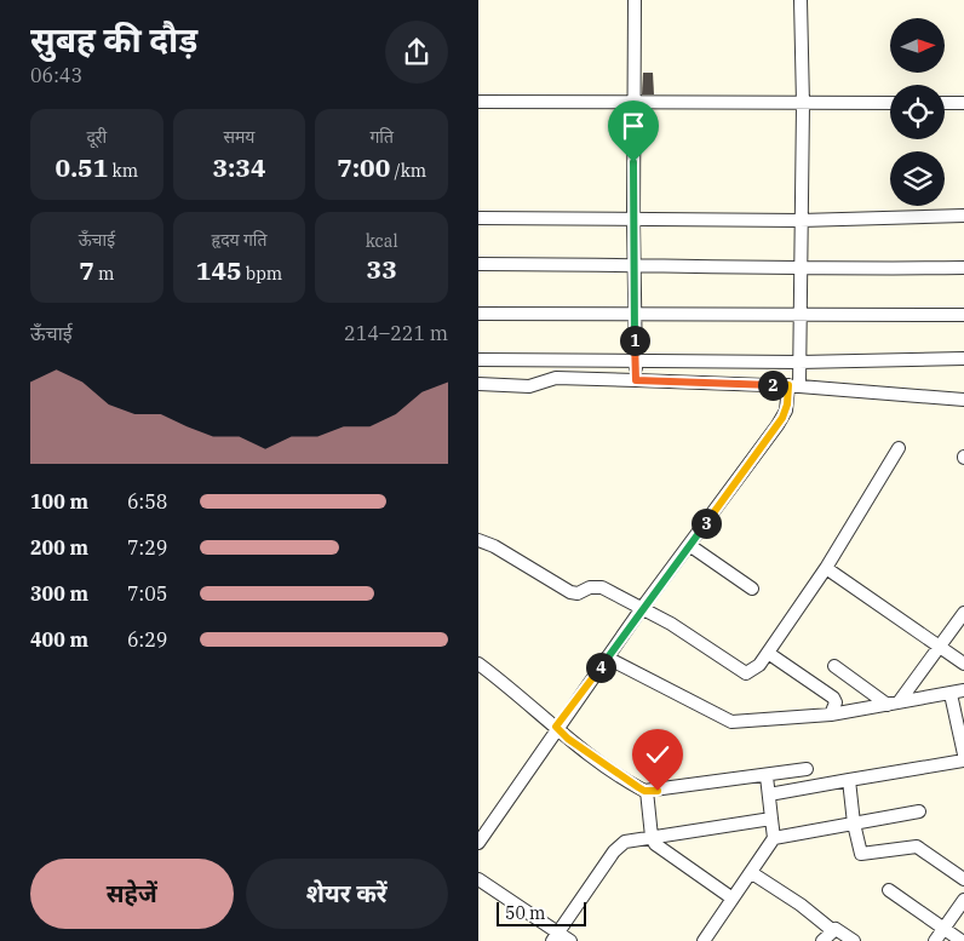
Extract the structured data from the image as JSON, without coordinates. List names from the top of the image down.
{
  "scale_bar": "50 m",
  "north": "right",
  "page": {
    "heading": ["सुबह की दौड़", "06:43"],
    "stats": [
      ["दूरी", "0.51 km"],
      ["समय", "3:34"],
      ["गति", "7:00 /km"],
      ["ऊँचाई", "7 m"],
      ["हृदय गति", "145 bpm"],
      ["kcal", "33"]
    ],
    "chart": ["ऊँचाई", "214–221 m"],
    "pins": [
      "1",
      "2",
      "3",
      "4"
    ],
    "list": [
      {
        "name": "100 m",
        "note": "6:58"
      },
      {
        "name": "200 m",
        "note": "7:29"
      },
      {
        "name": "300 m",
        "note": "7:05"
      },
      {
        "name": "400 m",
        "note": "6:29"
      }
    ],
    "buttons": ["सहेजें", "शेयर करें"],
    "scale": "50 m"
  }
}
